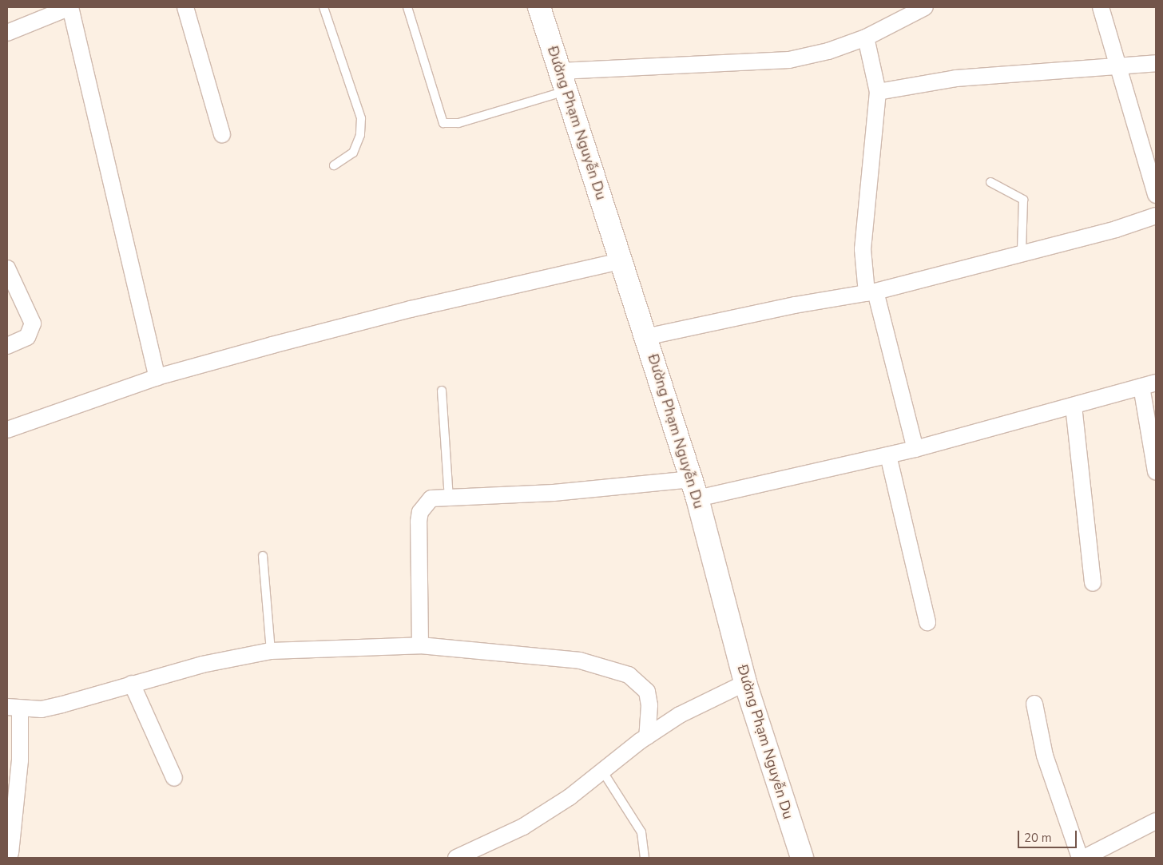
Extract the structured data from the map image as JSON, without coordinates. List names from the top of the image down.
{
  "streets": {
    "main road": ["Đường Phạm Nguyễn Du"]
  },
  "scale_bar": "20 m"
}
